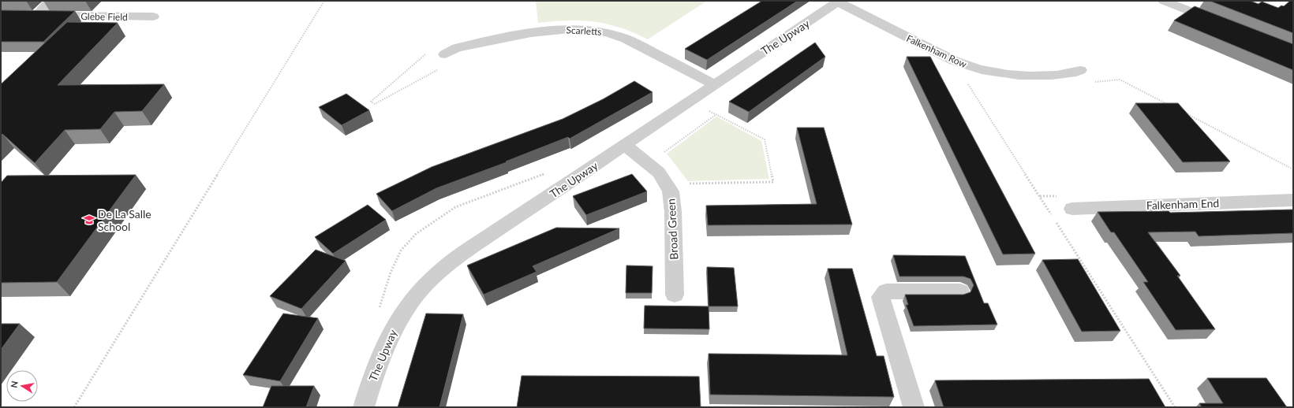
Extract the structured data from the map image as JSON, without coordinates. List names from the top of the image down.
{
  "streets": {
    "street": [
      "Glebe Field",
      "Scarletts",
      "The Upway",
      "Falkenham Row",
      "Falkenham End",
      "Broad Green"
    ]
  },
  "crossings": [
    ["Scarletts", "The Upway"],
    ["The Upway", "Falkenham Row"],
    ["The Upway", "Broad Green"]
  ],
  "places": {
    "school or university": ["De La Salle School"]
  },
  "north": "left"
}
